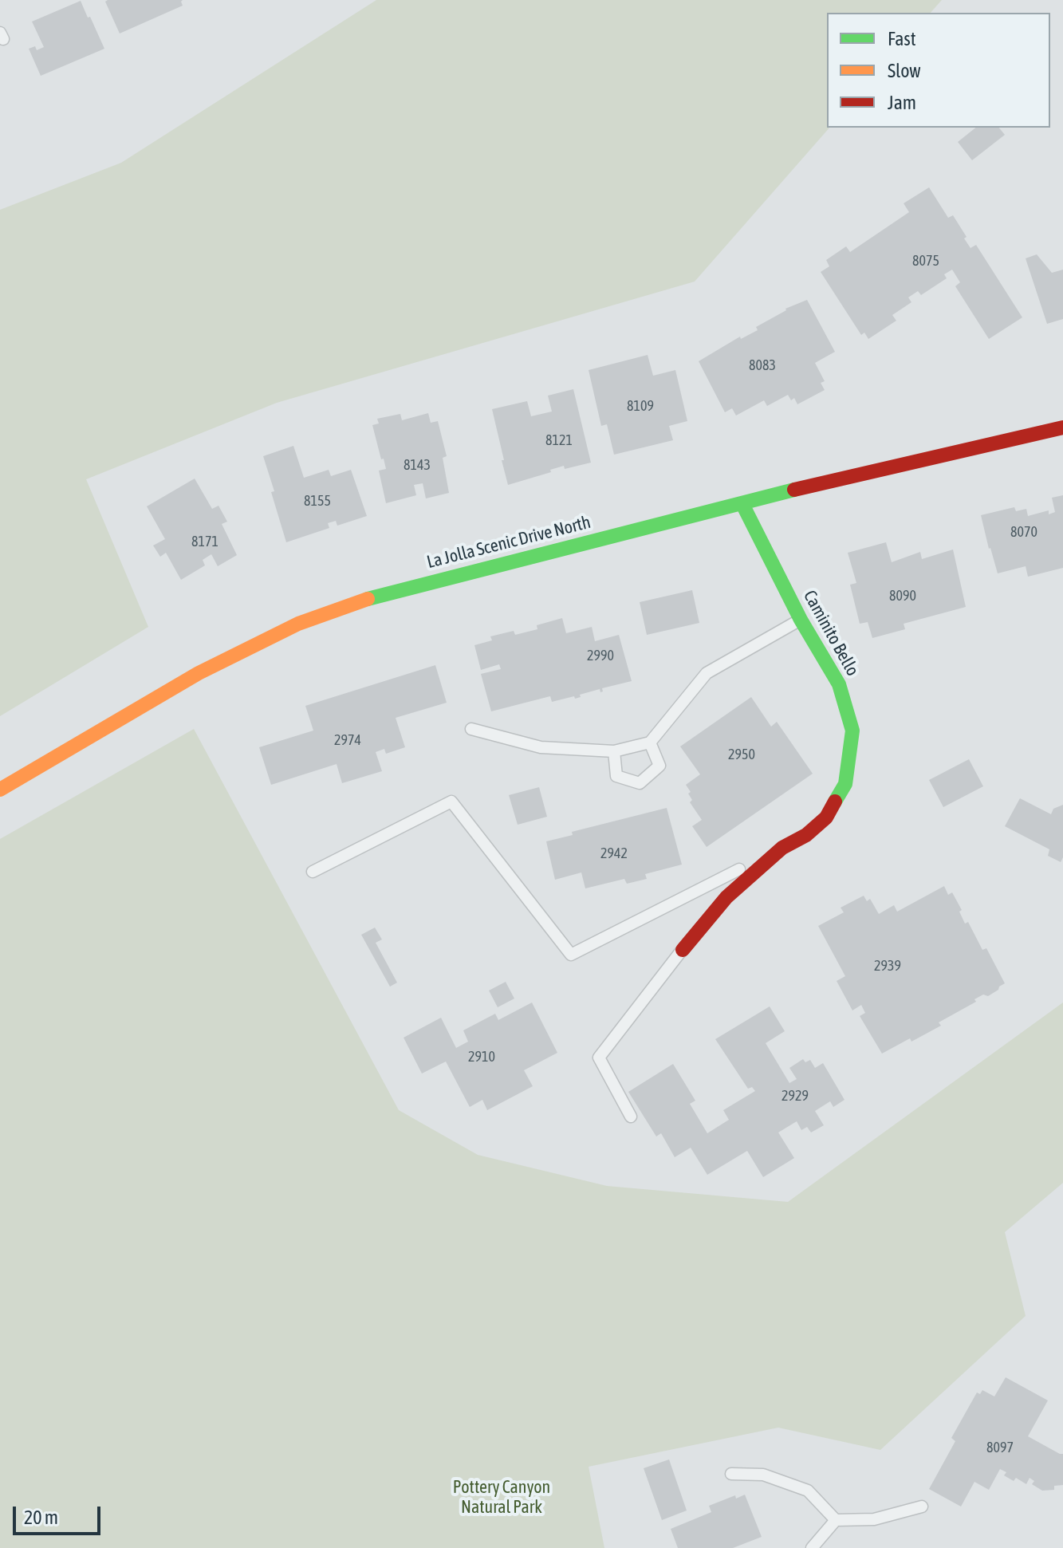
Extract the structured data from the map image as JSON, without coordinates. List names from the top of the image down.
{
  "streets": {
    "main road": ["La Jolla Scenic Drive North", "Caminito Bello"]
  },
  "crossings": [
    ["La Jolla Scenic Drive North", "Caminito Bello"]
  ],
  "parks": ["Pottery Canyon Natural Park"],
  "house_numbers": [
    "8075",
    "8083",
    "8109",
    "8121",
    "8143",
    "8155",
    "8070",
    "8171",
    "8090",
    "2990",
    "2974",
    "2950",
    "2942",
    "2939",
    "2910",
    "2929",
    "8097"
  ],
  "legend": ["Fast", "Slow", "Jam"],
  "scale_bar": "20 m"
}
